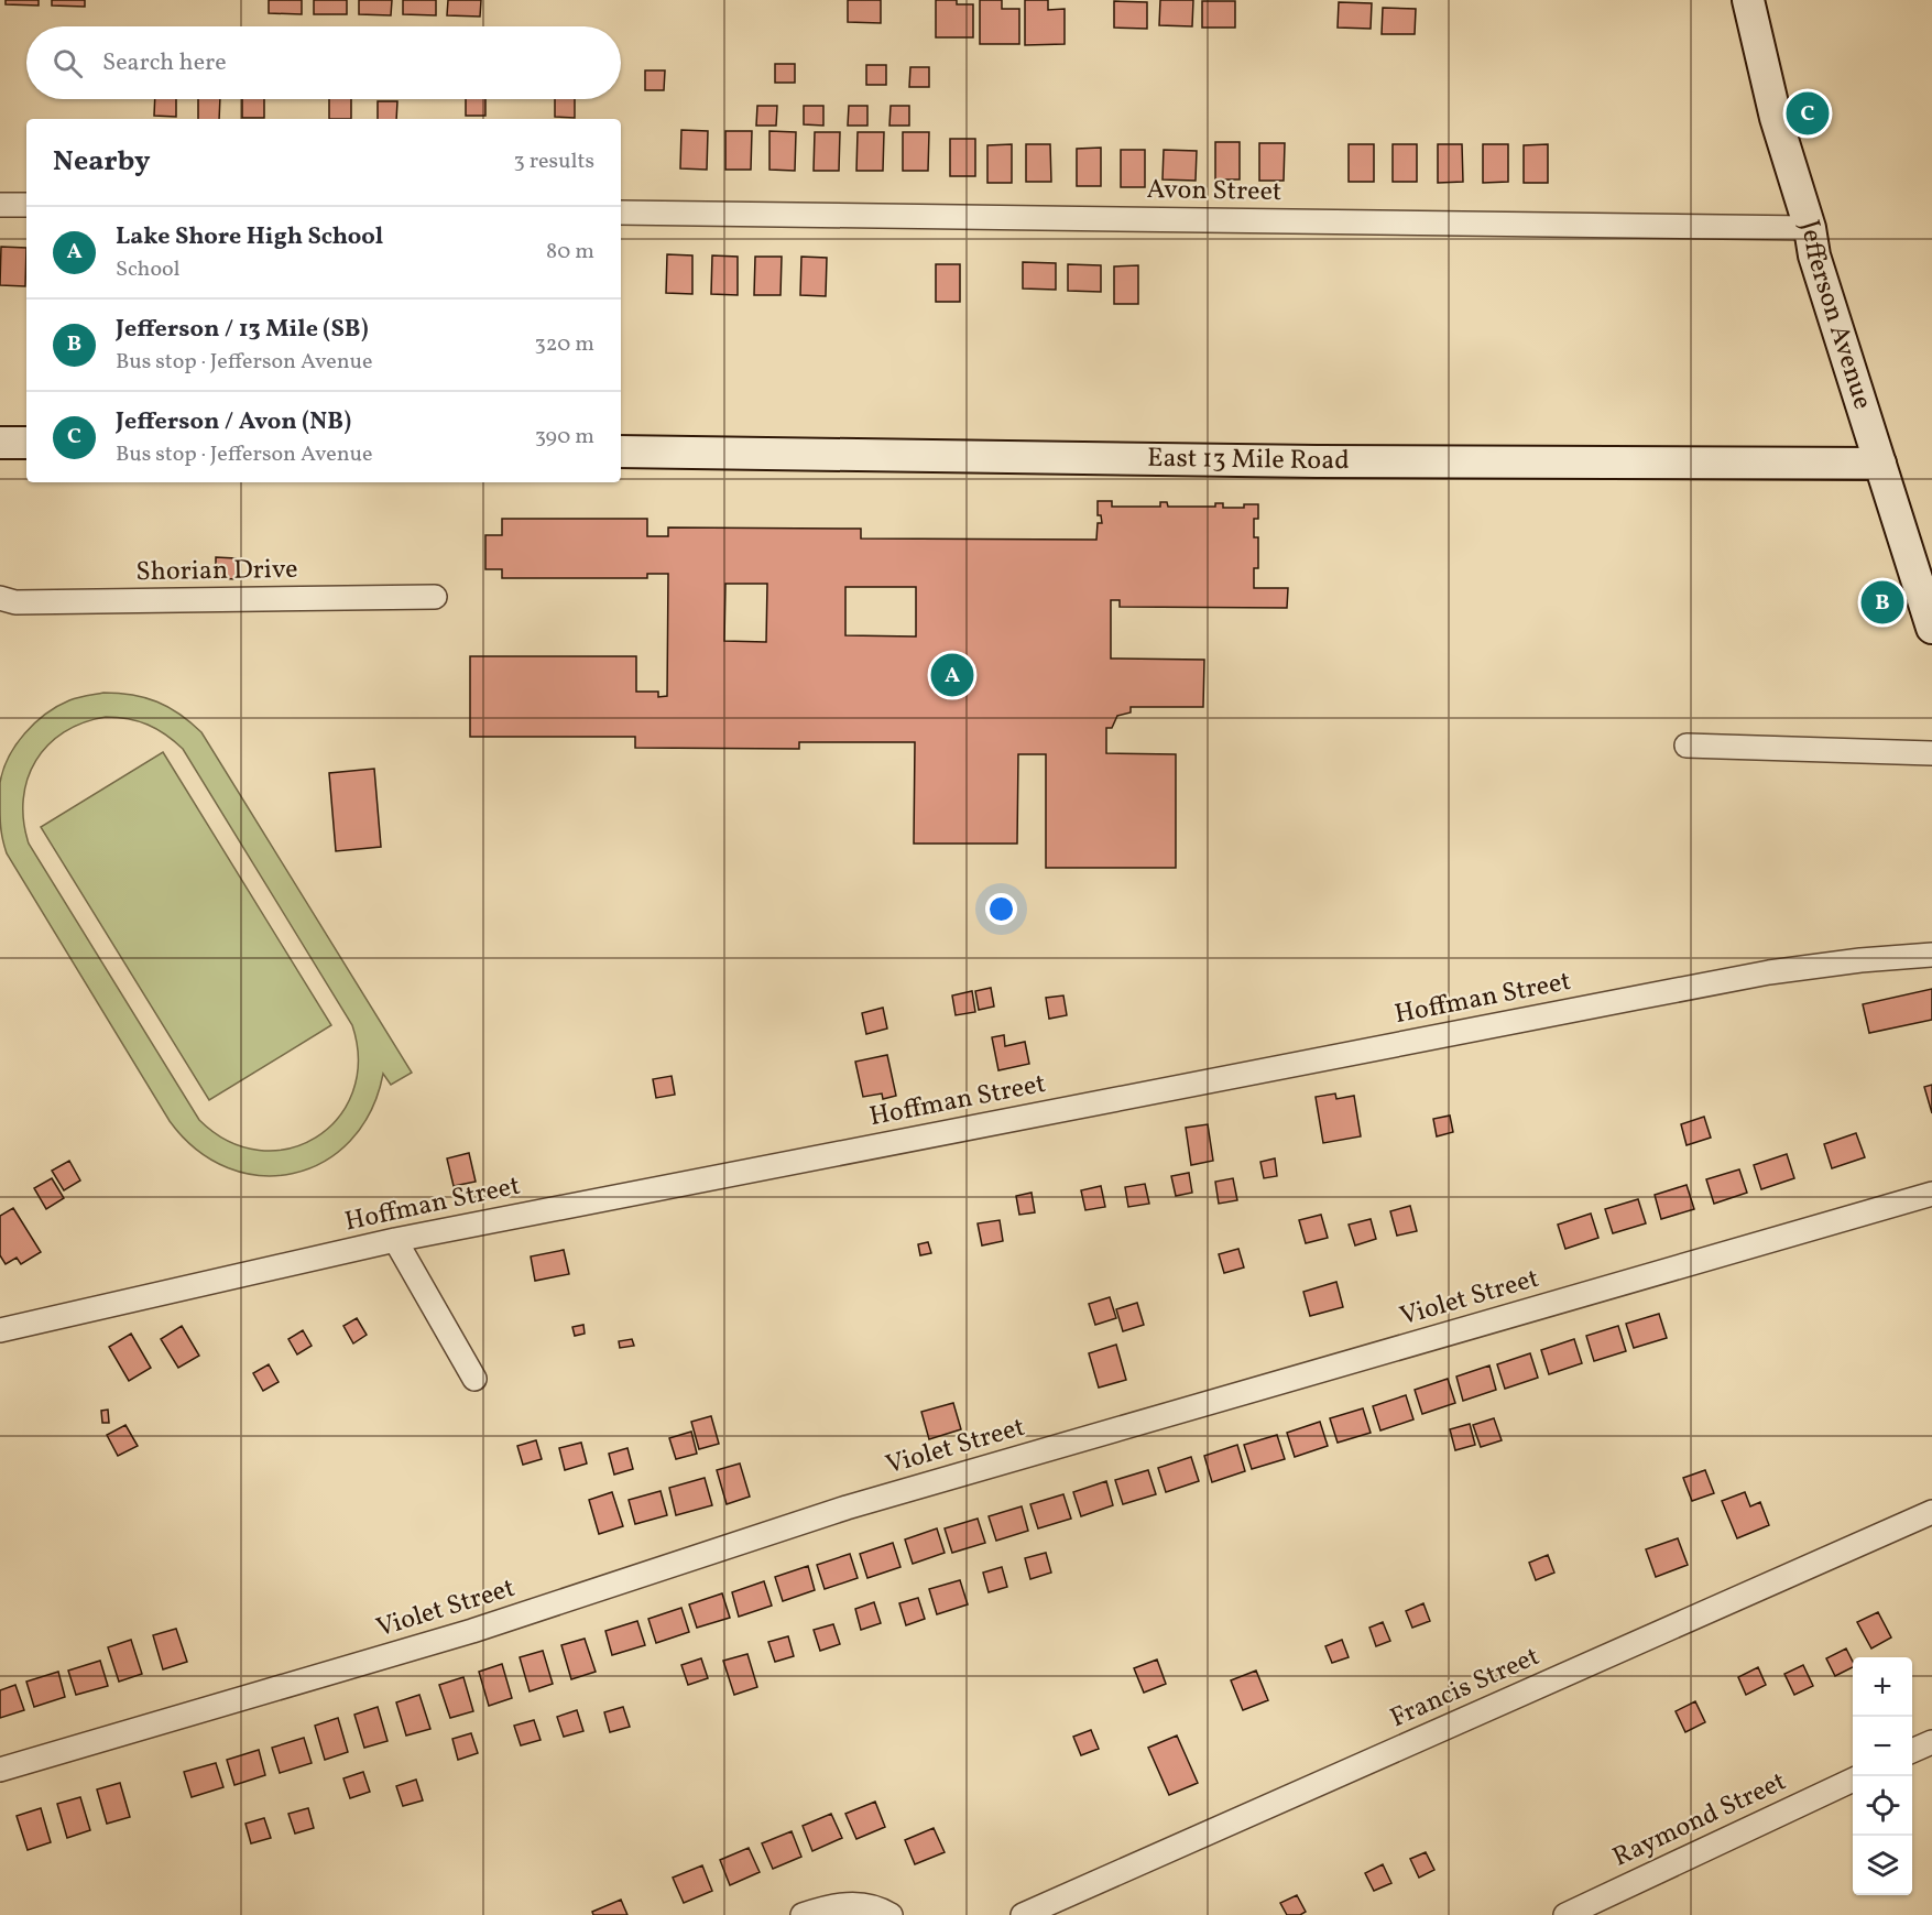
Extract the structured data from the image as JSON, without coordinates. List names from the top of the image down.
{
  "streets": {
    "main road": ["Jefferson Avenue", "East 13 Mile Road"],
    "street": [
      "Avon Street",
      "Shorian Drive",
      "Hoffman Street",
      "Violet Street",
      "Francis Street",
      "Raymond Street"
    ]
  },
  "crossings": [
    ["Avon Street", "Jefferson Avenue"],
    ["Jefferson Avenue", "East 13 Mile Road"]
  ],
  "page": {
    "search": "Search here",
    "pins": ["C", "B", "A"],
    "heading": ["Nearby", "3 results"],
    "list": [
      {
        "mark": "A",
        "name": "Lake Shore High School",
        "note": "School",
        "value": "80 m"
      },
      {
        "mark": "B",
        "name": "Jefferson / 13 Mile (SB)",
        "note": "Bus stop · Jefferson Avenue",
        "value": "320 m"
      },
      {
        "mark": "C",
        "name": "Jefferson / Avon (NB)",
        "note": "Bus stop · Jefferson Avenue",
        "value": "390 m"
      }
    ],
    "map_buttons": ["+", "−"]
  }
}
